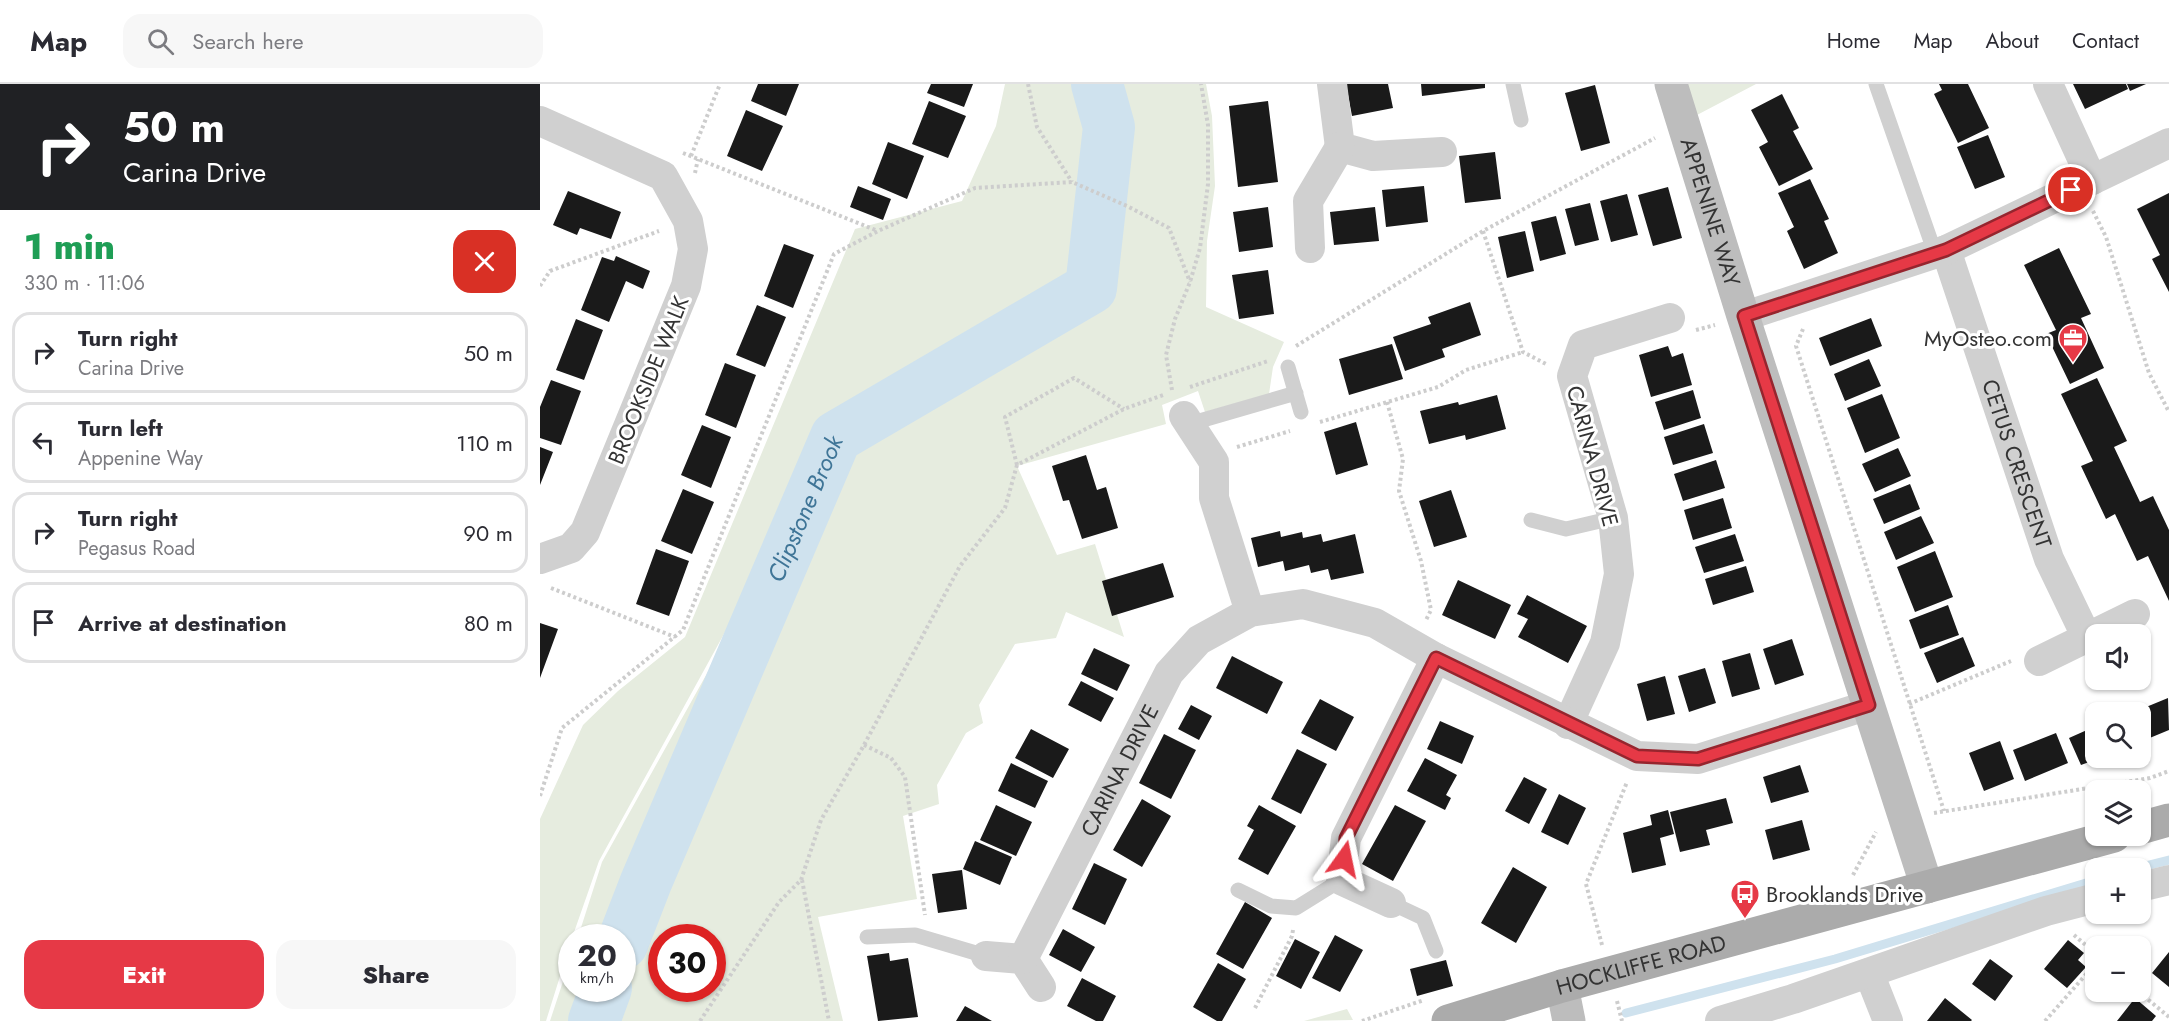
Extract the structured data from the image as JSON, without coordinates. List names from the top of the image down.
{
  "streets": {
    "main road": ["HOCKLIFFE ROAD"],
    "street": [
      "APPENINE WAY",
      "BROOKSIDE WALK",
      "CARINA DRIVE",
      "CETUS CRESCENT"
    ]
  },
  "crossings": [
    ["APPENINE WAY", "CARINA DRIVE"],
    ["APPENINE WAY", "HOCKLIFFE ROAD"]
  ],
  "water": ["Clipstone Brook"],
  "places": {
    "office": ["MyOsteo.com"],
    "bus stop": ["Brooklands Drive"]
  },
  "page": {
    "header": "Map",
    "search": "Search here",
    "nav": [
      "Home",
      "Map",
      "About",
      "Contact"
    ],
    "turn": ["50 m", "Carina Drive"],
    "heading": ["1 min", "330 m · 11:06"],
    "list": [
      {
        "name": "Turn right",
        "note": "Carina Drive",
        "value": "50 m"
      },
      {
        "name": "Turn left",
        "note": "Appenine Way",
        "value": "110 m"
      },
      {
        "name": "Turn right",
        "note": "Pegasus Road",
        "value": "90 m"
      },
      {
        "name": "Arrive at destination",
        "value": "80 m"
      }
    ],
    "map_buttons": ["+", "−"],
    "speed": "20 km/h",
    "limit": "30",
    "buttons": ["Exit", "Share"]
  }
}
